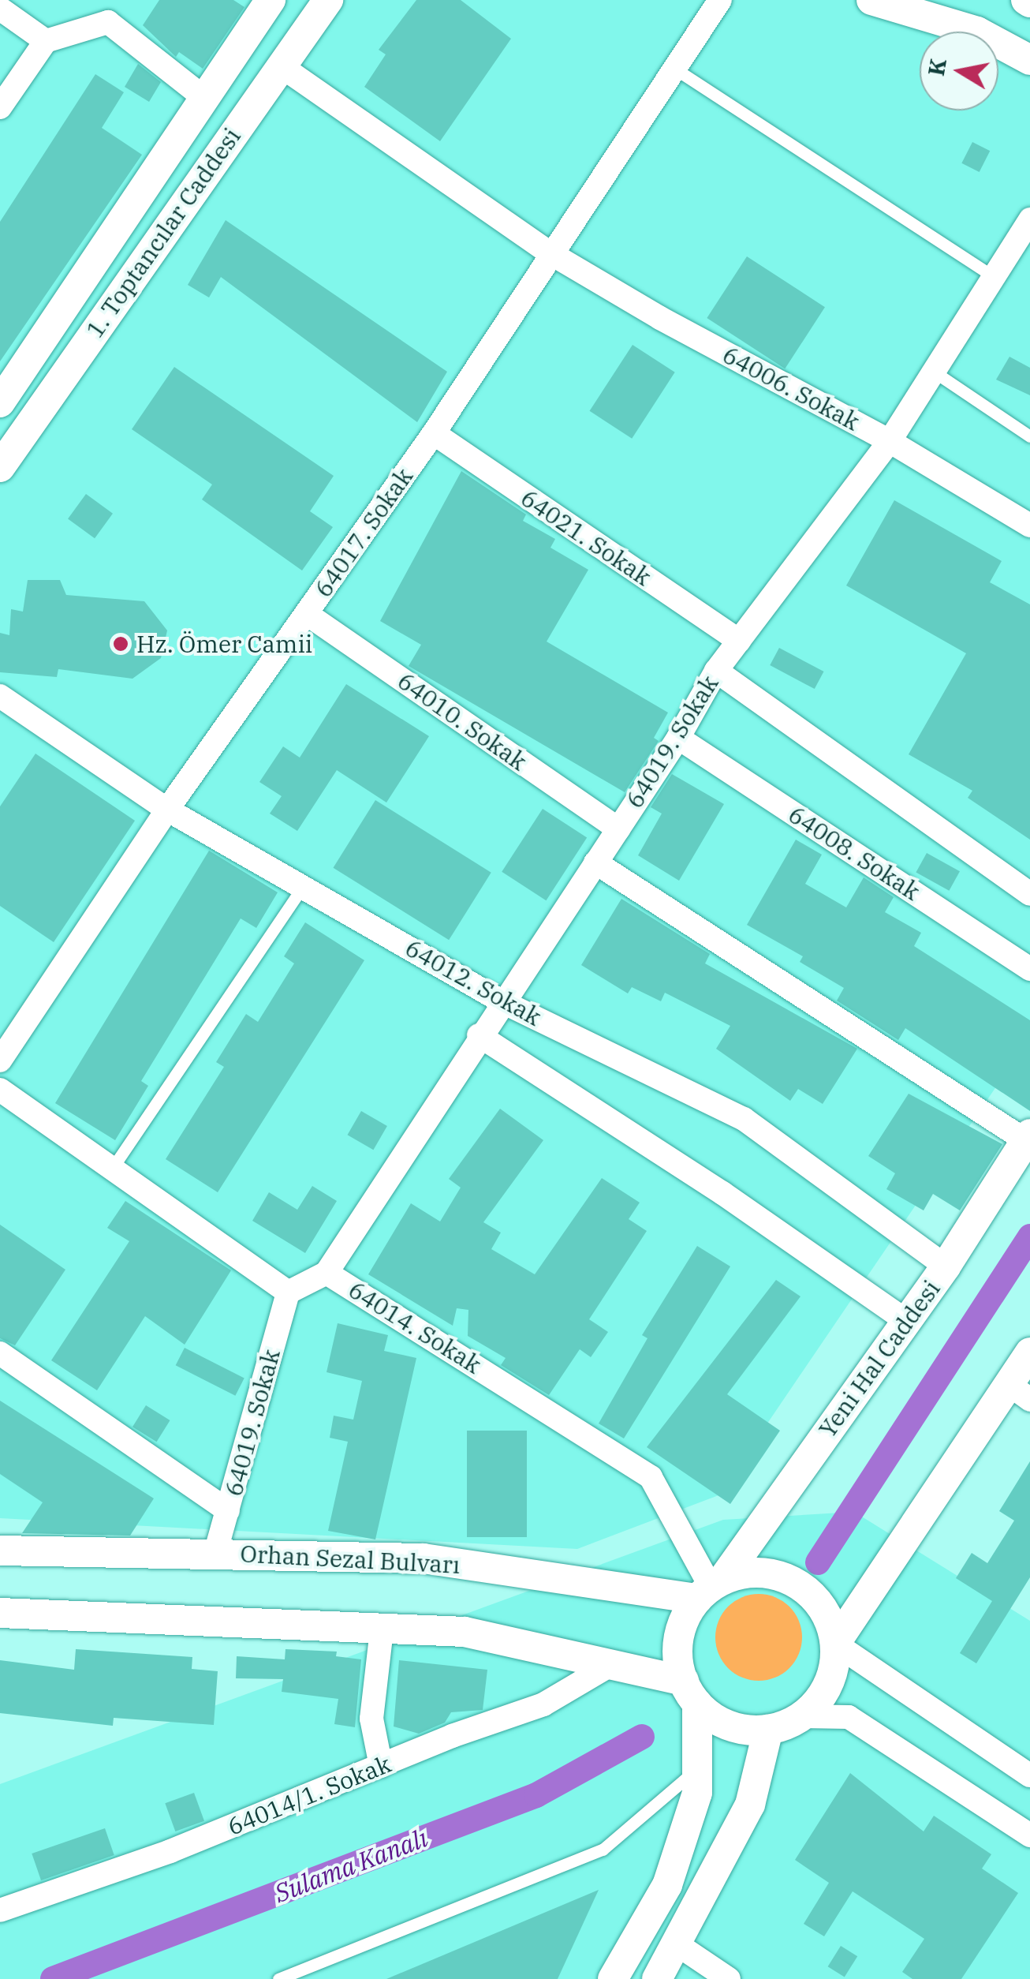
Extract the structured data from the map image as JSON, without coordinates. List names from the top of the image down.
{
  "streets": {
    "street": [
      "1. Toptancılar Caddesi",
      "64006. Sokak",
      "64017. Sokak",
      "64021. Sokak",
      "64010. Sokak",
      "64019. Sokak",
      "64008. Sokak",
      "64012. Sokak",
      "64014. Sokak",
      "Yeni Hal Caddesi",
      "Orhan Sezal Bulvarı",
      "64014/1. Sokak"
    ]
  },
  "crossings": [
    ["1. Toptancılar Caddesi", "64006. Sokak"],
    ["64006. Sokak", "64017. Sokak"],
    ["64006. Sokak", "64019. Sokak"],
    ["64017. Sokak", "64021. Sokak"],
    ["64017. Sokak", "64010. Sokak"],
    ["64017. Sokak", "64012. Sokak"],
    ["64021. Sokak", "64019. Sokak"],
    ["64010. Sokak", "64019. Sokak"],
    ["64019. Sokak", "64008. Sokak"],
    ["64019. Sokak", "64012. Sokak"],
    ["64019. Sokak", "64014. Sokak"],
    ["64019. Sokak", "Orhan Sezal Bulvarı"],
    ["64012. Sokak", "Yeni Hal Caddesi"],
    ["64014. Sokak", "Yeni Hal Caddesi"],
    ["64014. Sokak", "Orhan Sezal Bulvarı"],
    ["Yeni Hal Caddesi", "Orhan Sezal Bulvarı"]
  ],
  "water": ["Sulama Kanalı"],
  "places": ["Hz. Ömer Camii"],
  "north": "left"
}
